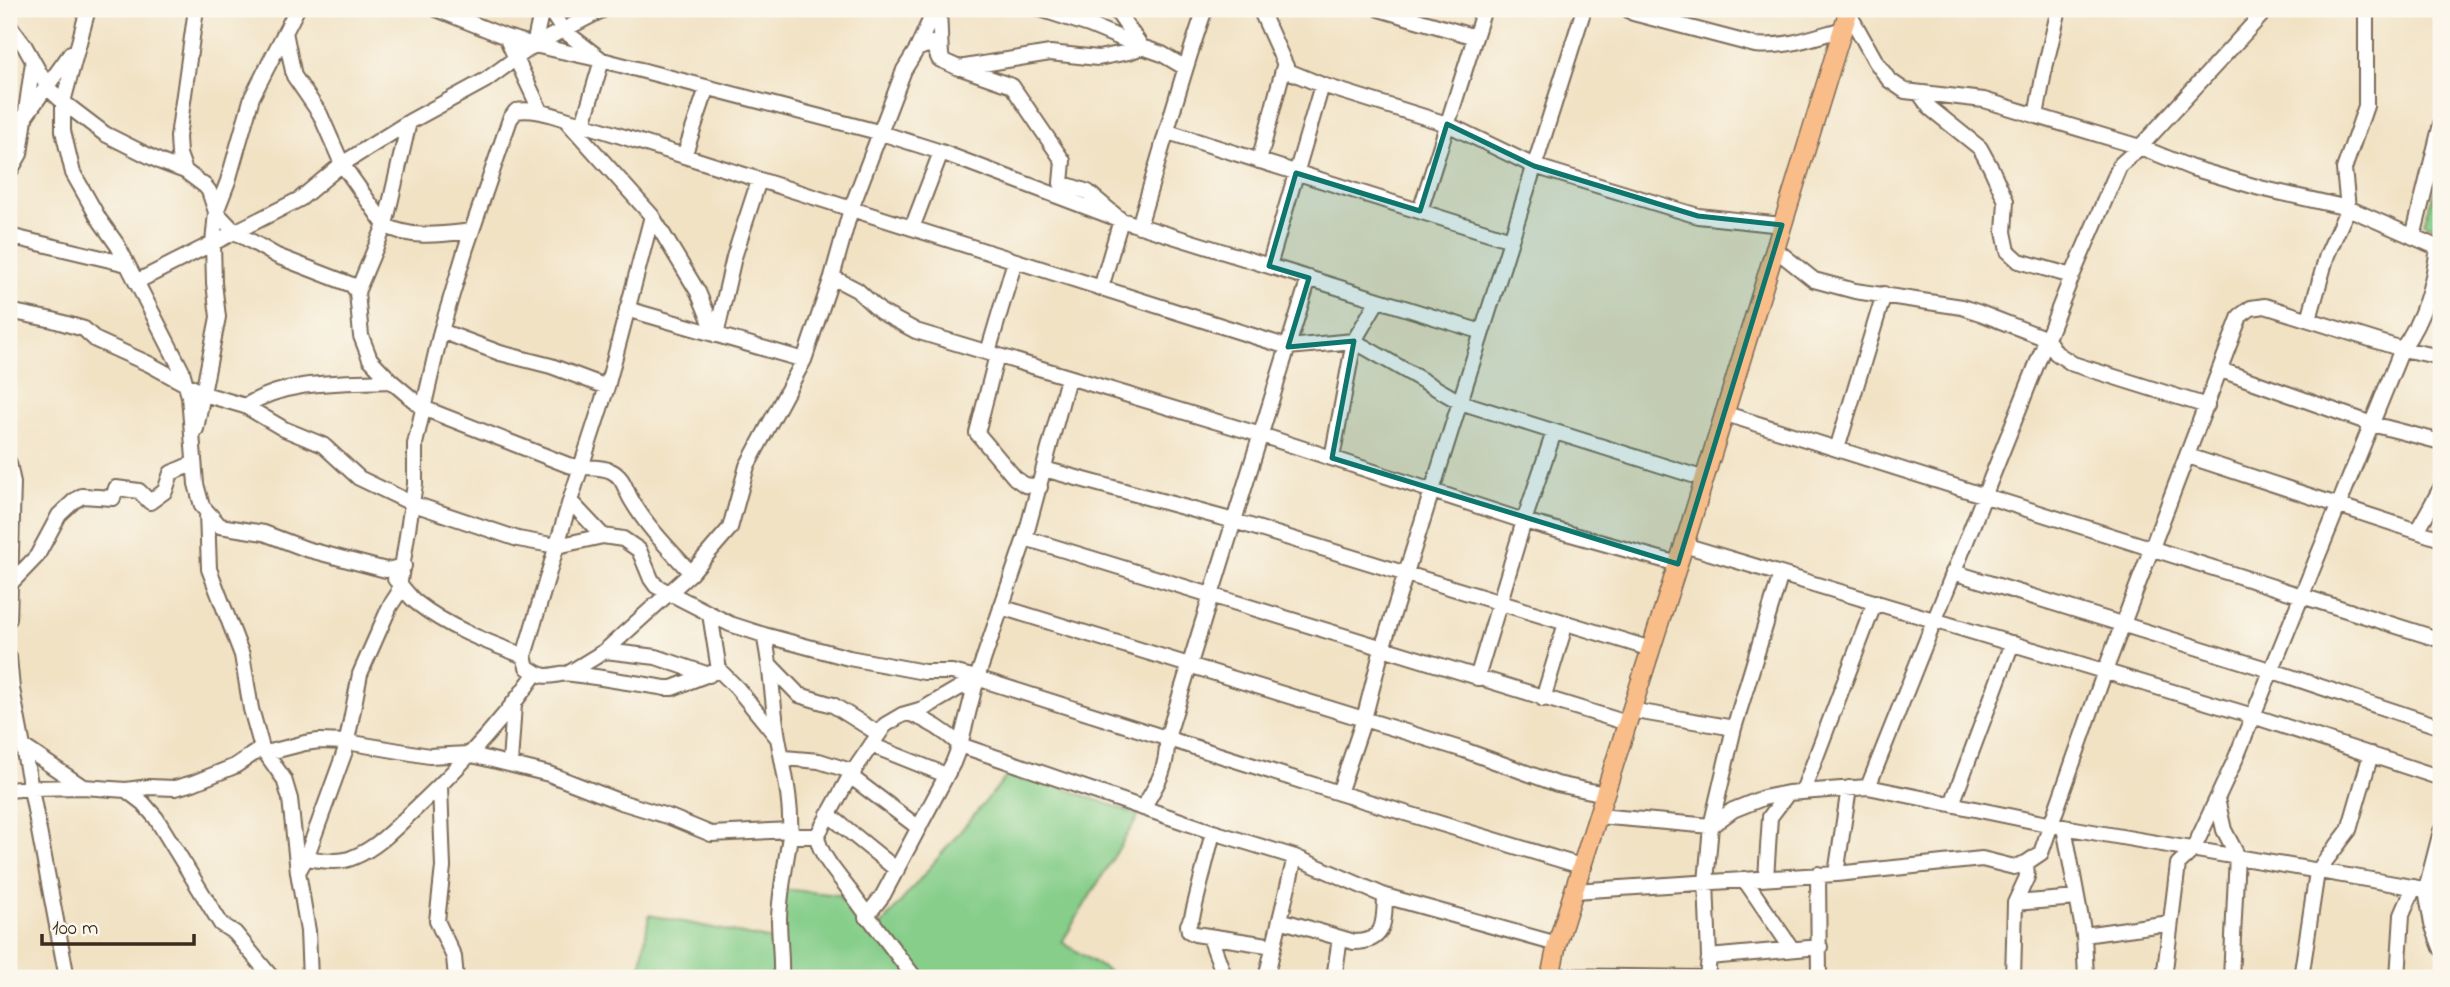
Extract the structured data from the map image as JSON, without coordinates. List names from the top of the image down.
{
  "scale_bar": "100 m"
}
